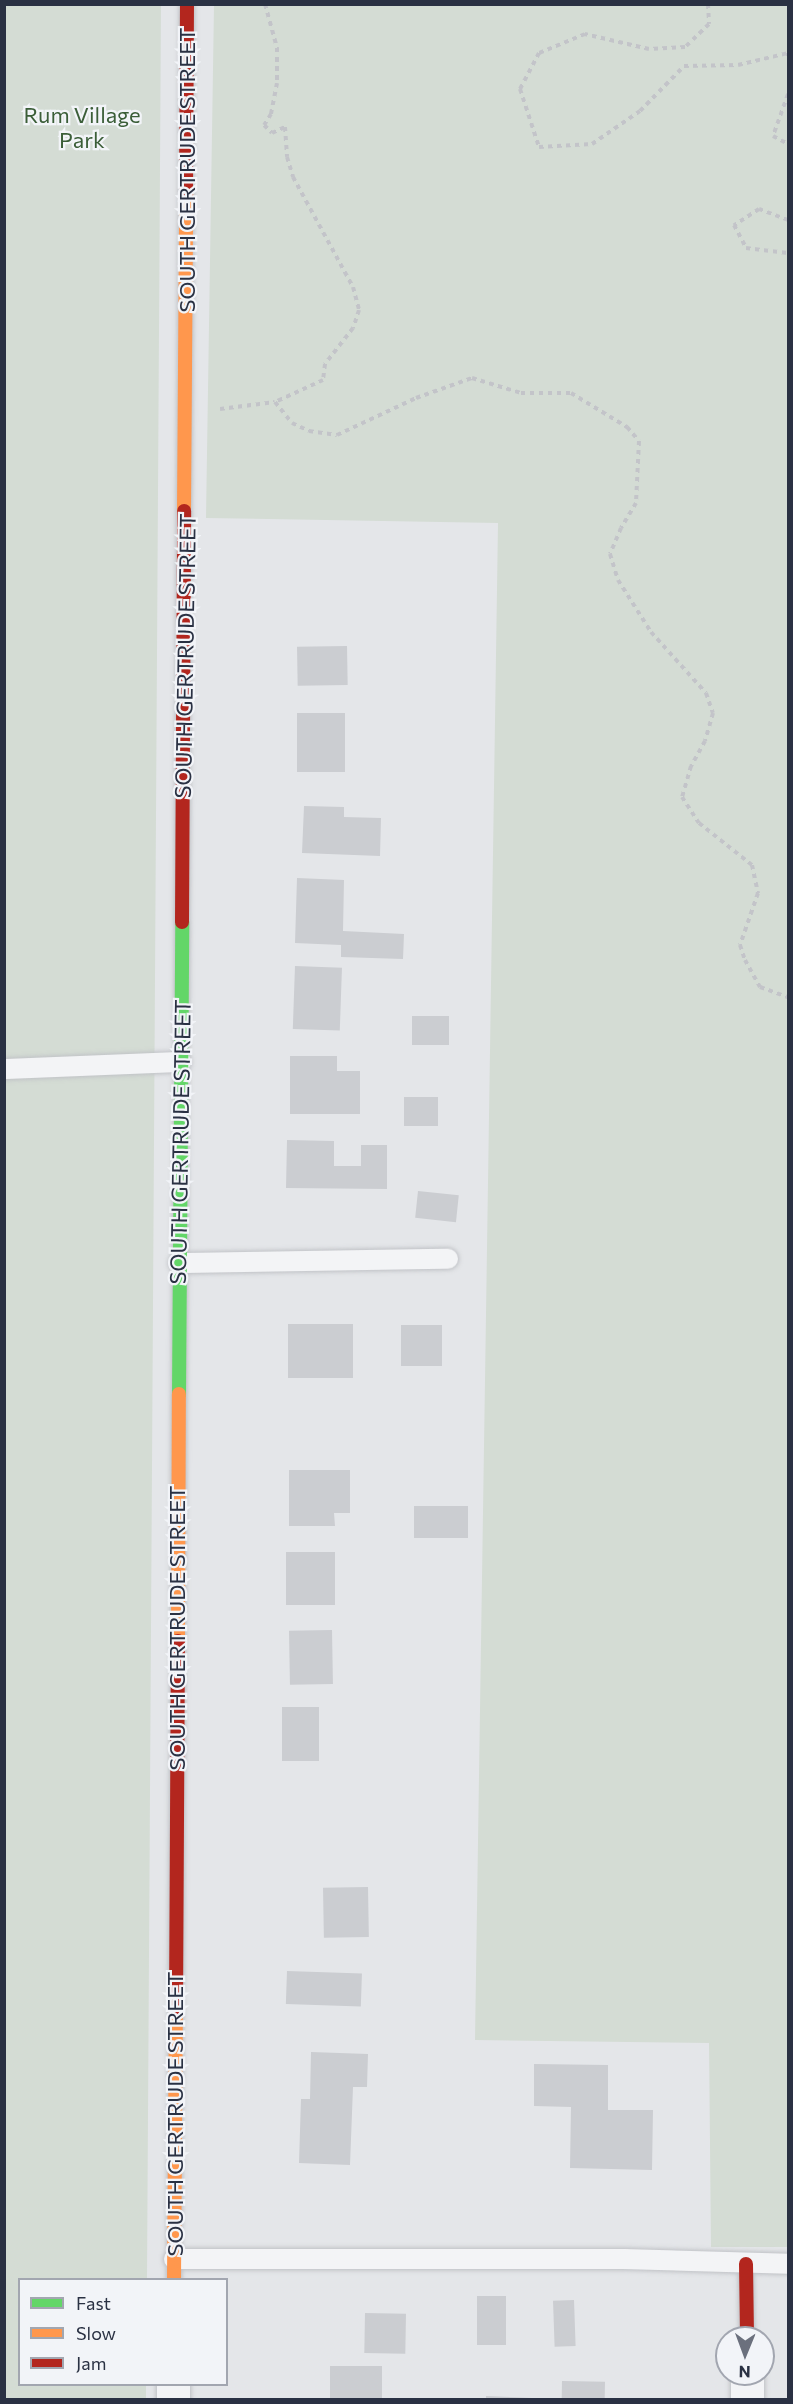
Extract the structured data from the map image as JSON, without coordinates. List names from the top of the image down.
{
  "streets": {
    "street": ["SOUTH GERTRUDE STREET"]
  },
  "parks": ["Rum Village Park"],
  "legend": ["Fast", "Slow", "Jam"],
  "north": "bottom"
}
